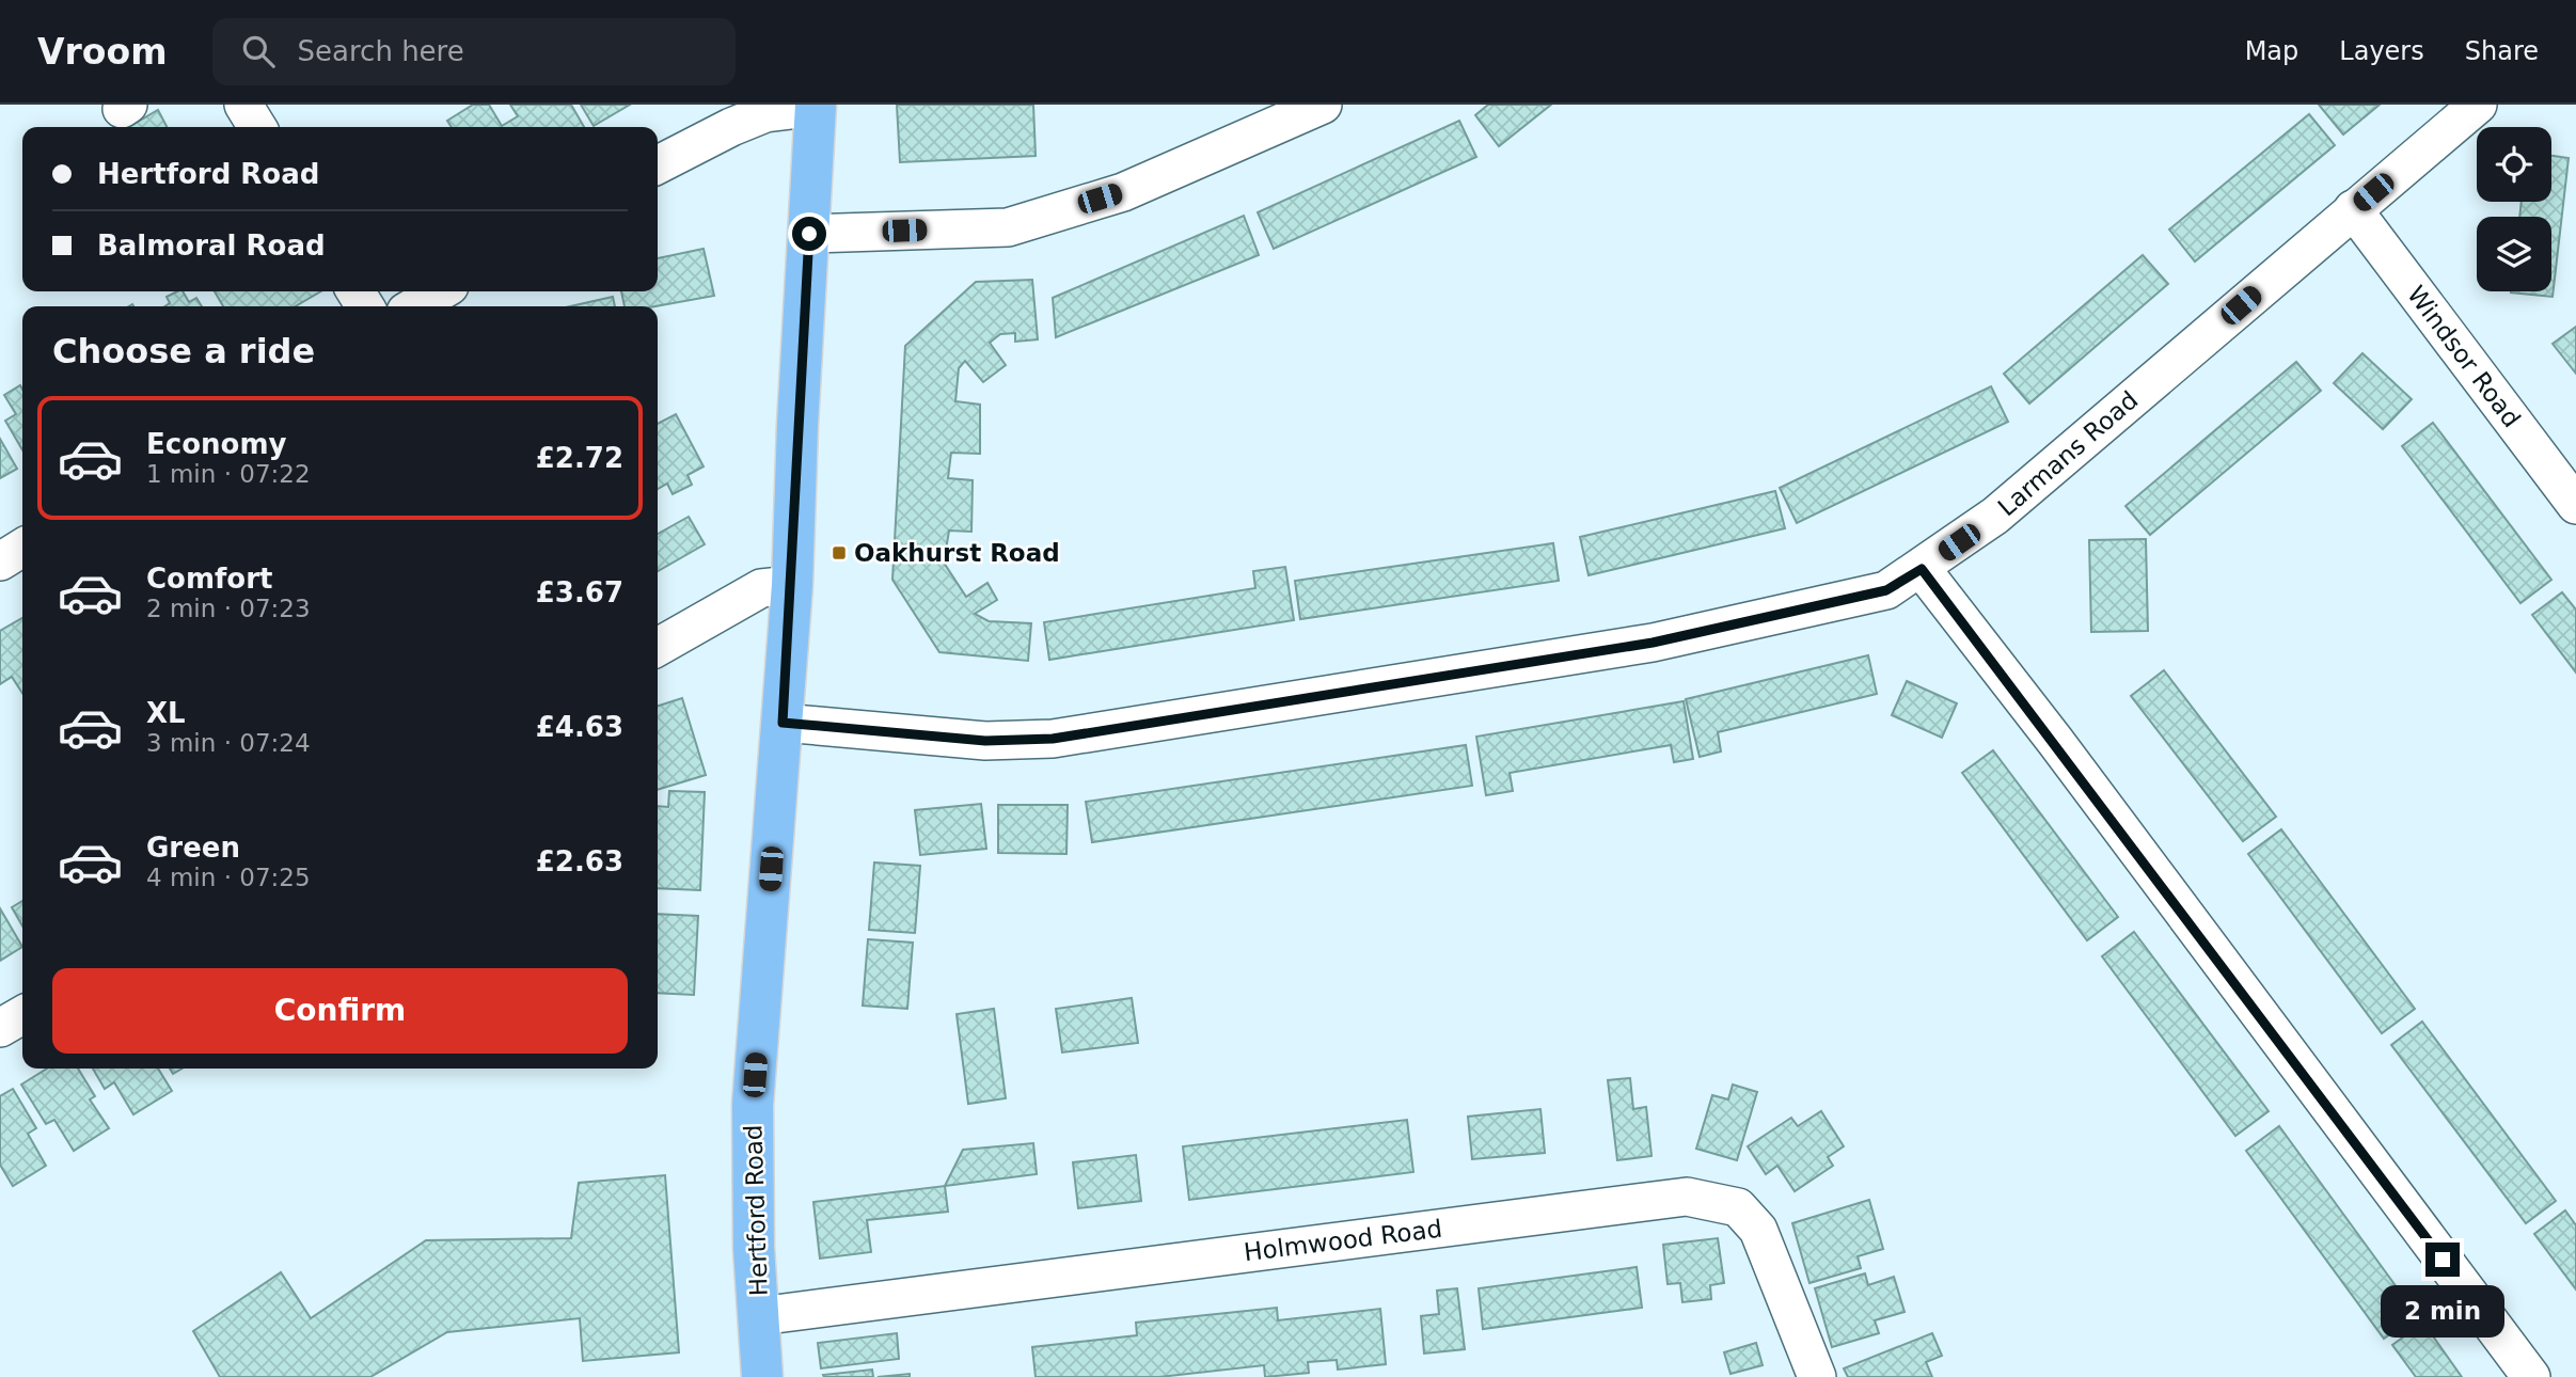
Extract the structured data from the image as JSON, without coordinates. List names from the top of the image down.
{
  "streets": {
    "main road": ["Hertford Road"],
    "street": ["Windsor Road", "Larmans Road", "Holmwood Road"]
  },
  "crossings": [
    ["Windsor Road", "Larmans Road"],
    ["Larmans Road", "Hertford Road"],
    ["Hertford Road", "Holmwood Road"]
  ],
  "places": {
    "transit": ["Oakhurst Road"]
  },
  "page": {
    "header": "Vroom",
    "search": "Search here",
    "nav": ["Map", "Layers", "Share"],
    "banner": ["Hertford Road", "Balmoral Road"],
    "heading": "Choose a ride",
    "list": [
      {
        "name": "Economy",
        "note": "1 min · 07:22",
        "value": "£2.72"
      },
      {
        "name": "Comfort",
        "note": "2 min · 07:23",
        "value": "£3.67"
      },
      {
        "name": "XL",
        "note": "3 min · 07:24",
        "value": "£4.63"
      },
      {
        "name": "Green",
        "note": "4 min · 07:25",
        "value": "£2.63"
      }
    ],
    "buttons": "Confirm",
    "bubble": "2 min"
  }
}
